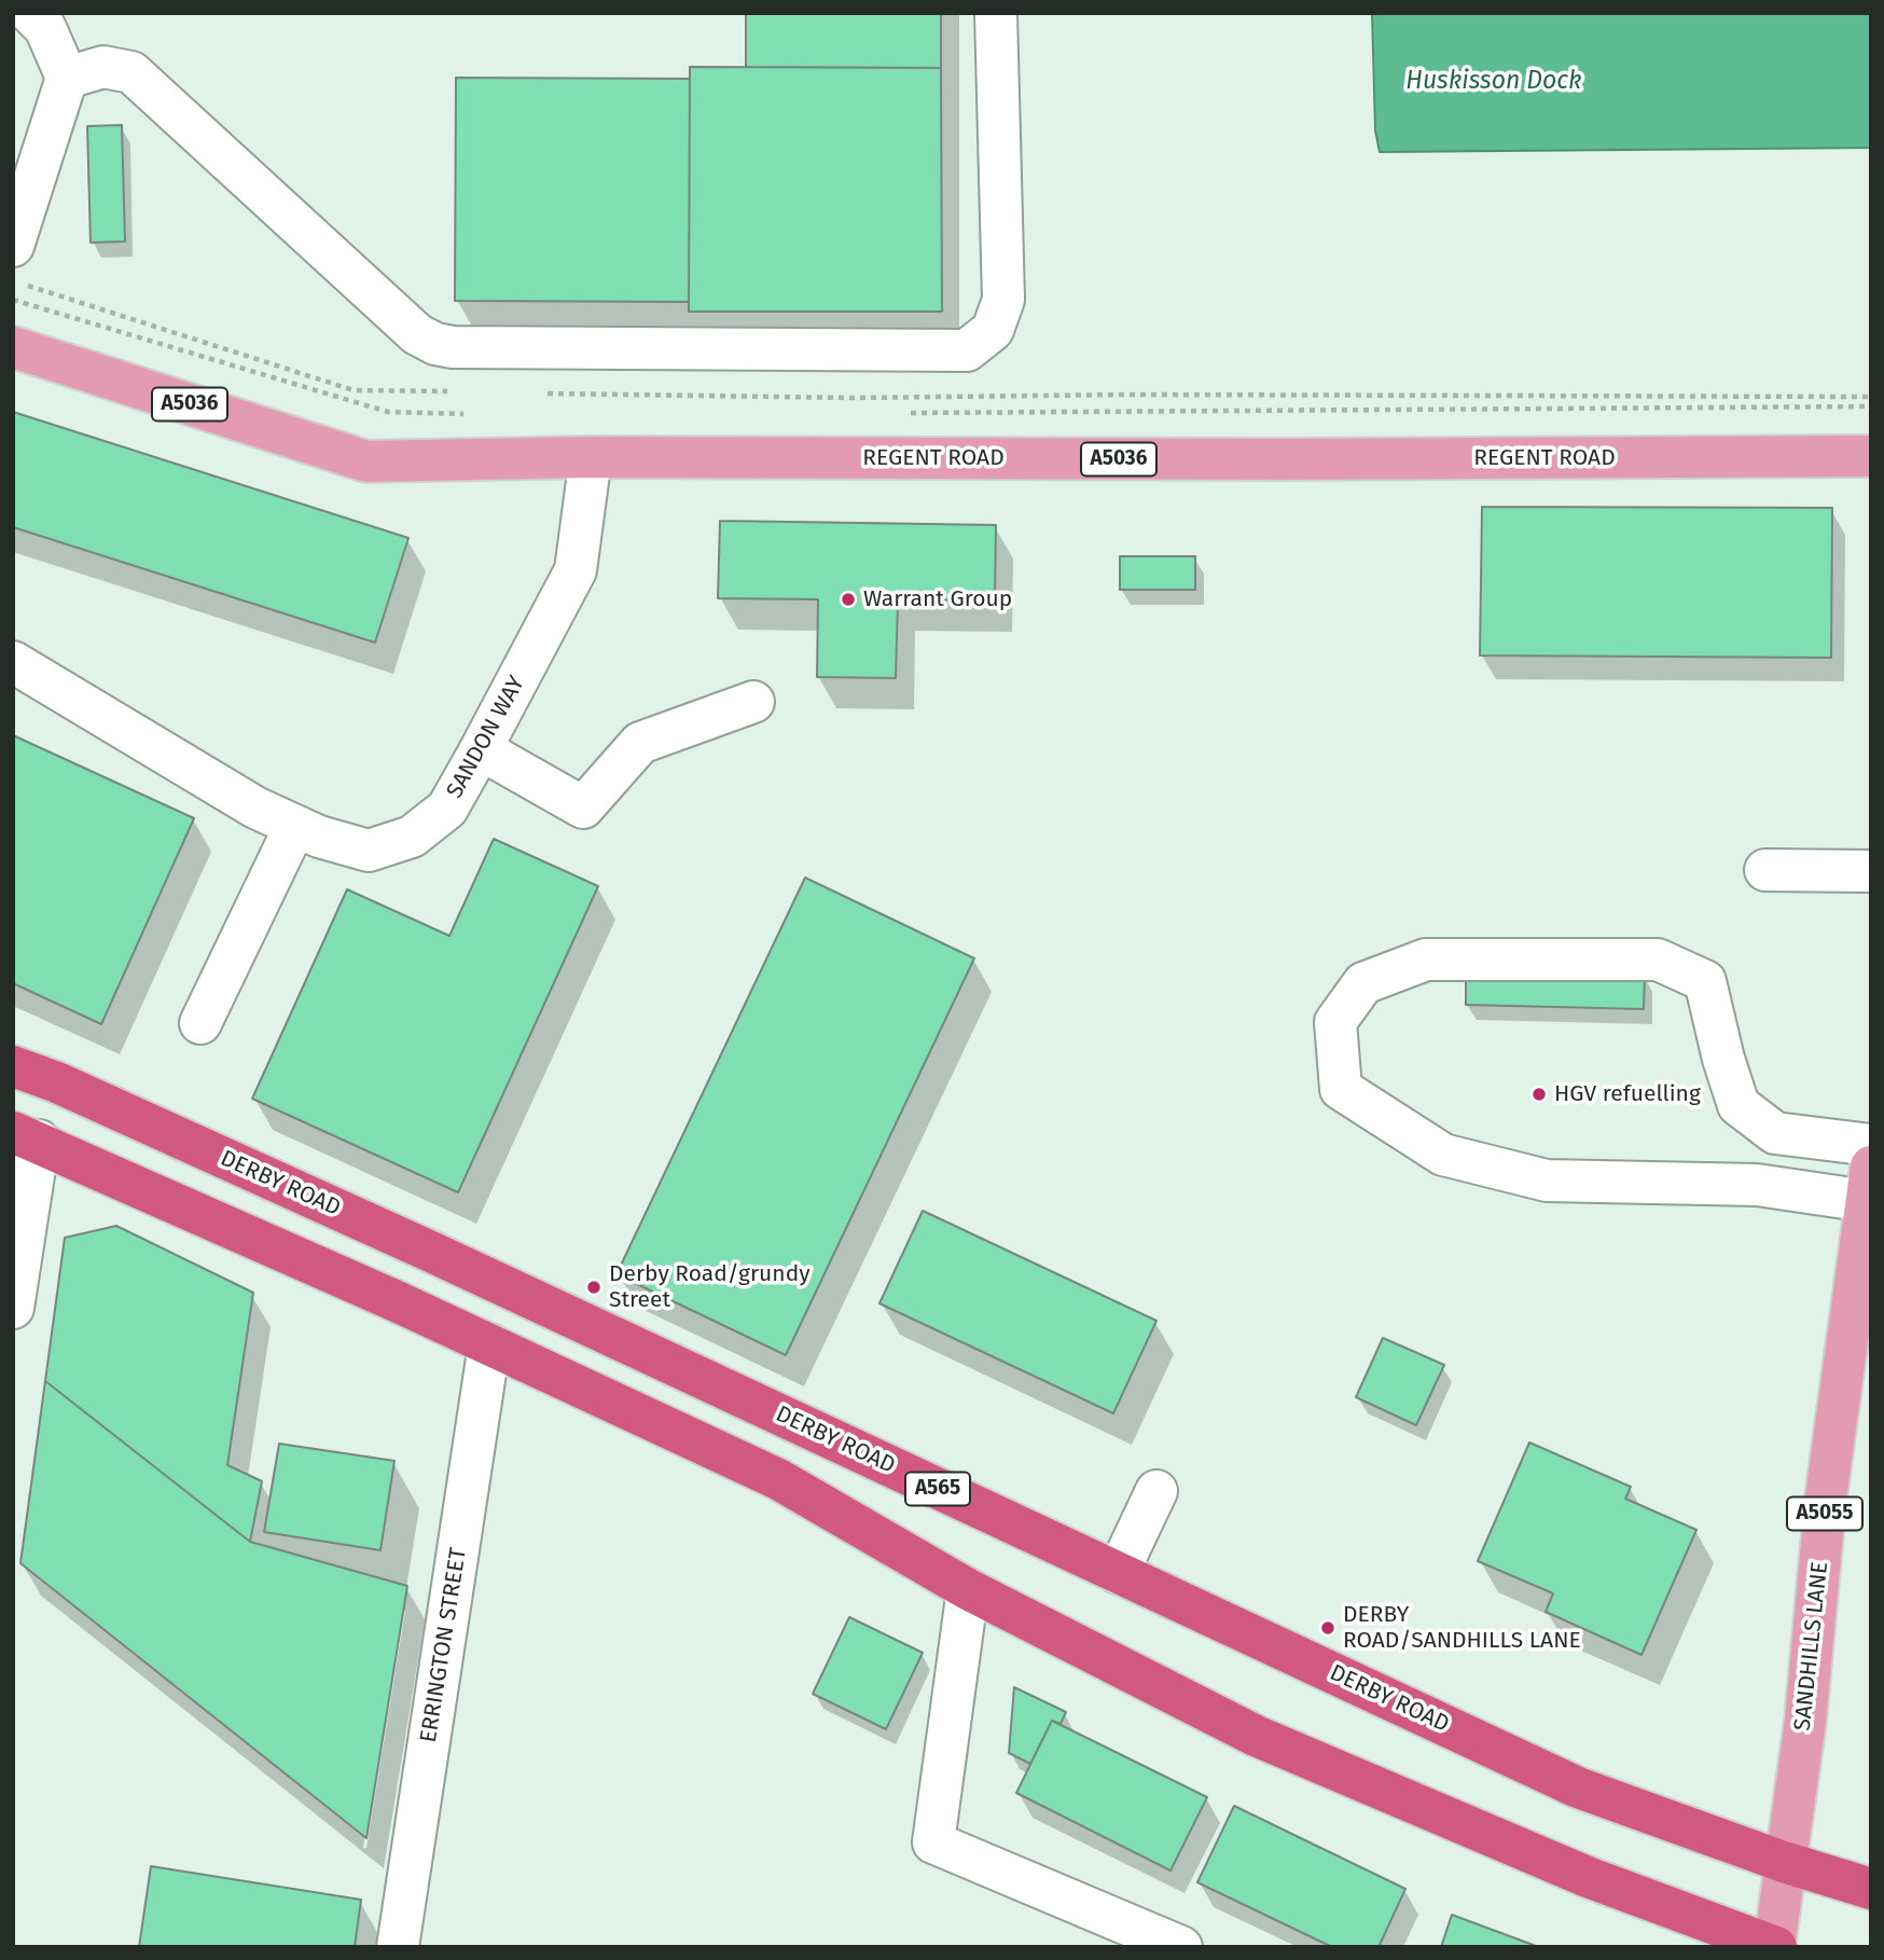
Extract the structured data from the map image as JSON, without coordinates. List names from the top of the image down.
{
  "streets": {
    "highway": ["DERBY ROAD", "A565"],
    "main road": [
      "A5036",
      "REGENT ROAD",
      "A5055",
      "SANDHILLS LANE"
    ],
    "street": ["SANDON WAY", "ERRINGTON STREET"]
  },
  "crossings": [
    ["REGENT ROAD", "SANDON WAY"],
    ["DERBY ROAD", "SANDHILLS LANE"]
  ],
  "water": ["Huskisson Dock"],
  "places": [
    "Warrant Group",
    "HGV refuelling",
    "Derby Road/grundy Street",
    "DERBY ROAD/SANDHILLS LANE"
  ]
}
